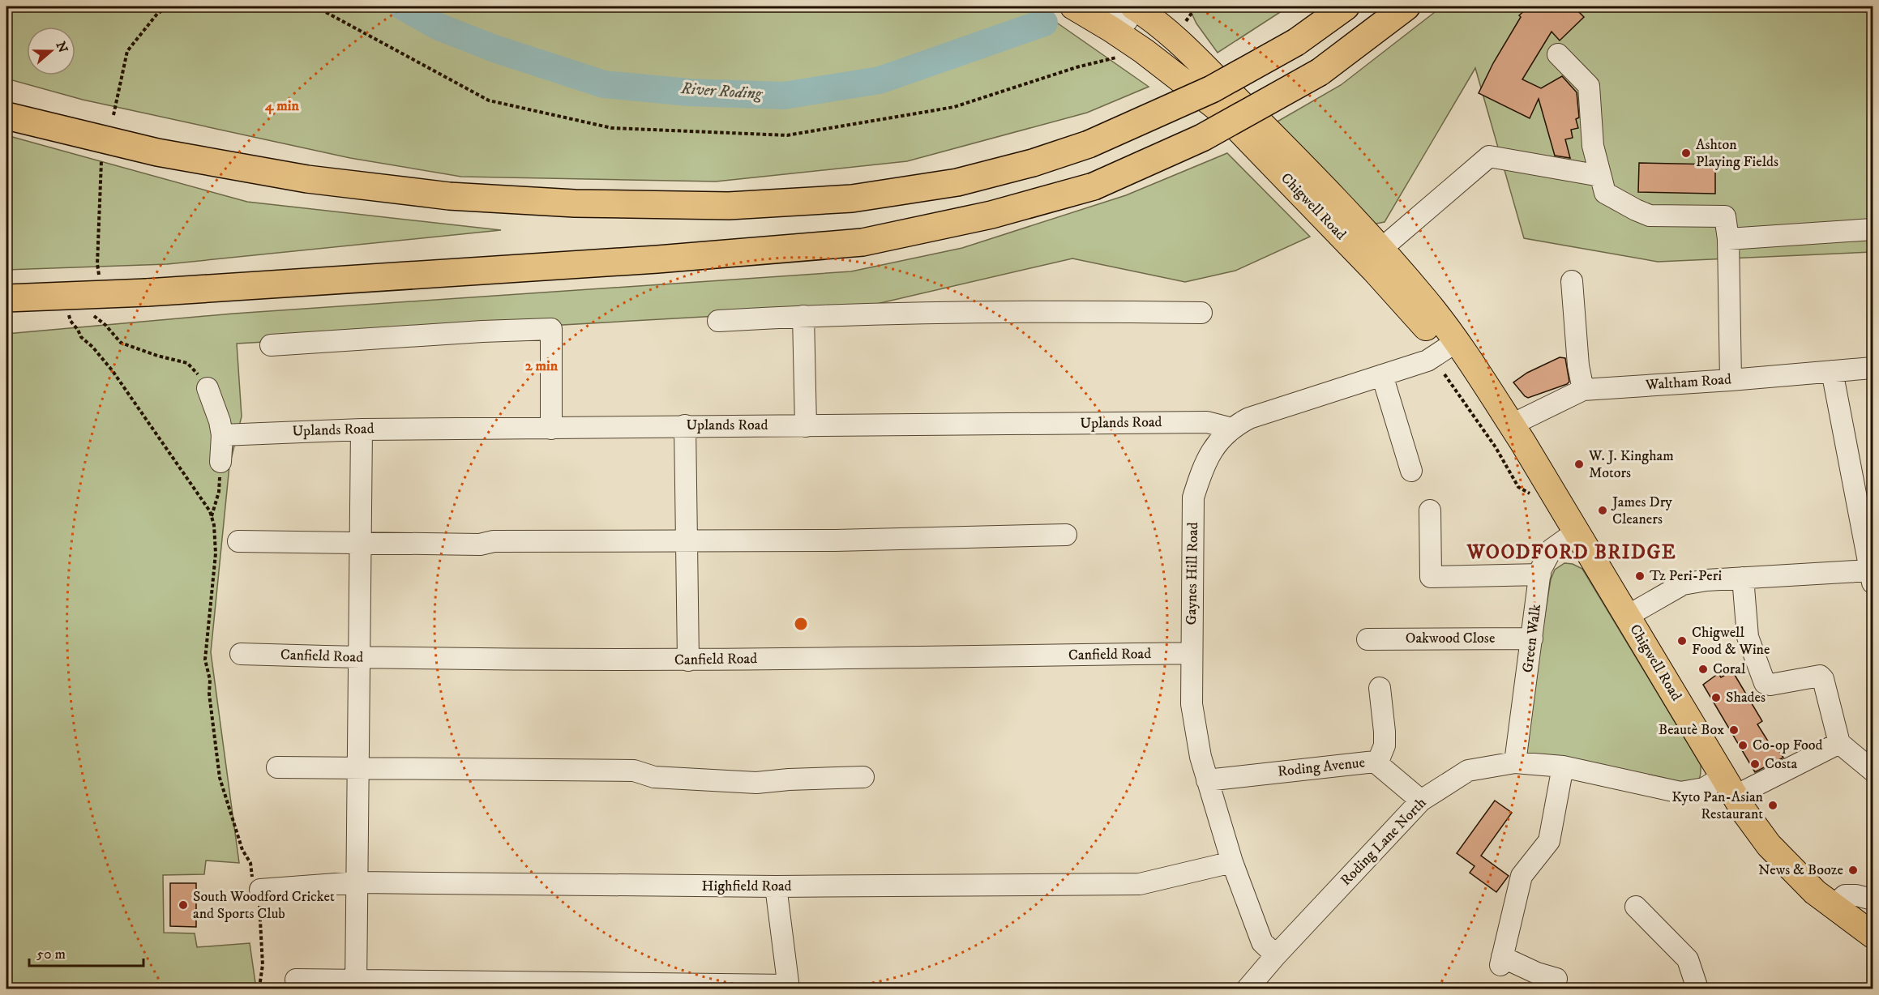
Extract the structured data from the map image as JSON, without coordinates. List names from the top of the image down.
{
  "streets": {
    "main road": ["Chigwell Road"],
    "street": [
      "Waltham Road",
      "Uplands Road",
      "Gaynes Hill Road",
      "Oakwood Close",
      "Green Walk",
      "Canfield Road",
      "Roding Avenue",
      "Roding Lane North",
      "Highfield Road"
    ]
  },
  "crossings": [
    ["Chigwell Road", "Waltham Road"],
    ["Chigwell Road", "Gaynes Hill Road"],
    ["Chigwell Road", "Green Walk"],
    ["Chigwell Road", "Roding Lane North"],
    ["Uplands Road", "Gaynes Hill Road"],
    ["Gaynes Hill Road", "Canfield Road"],
    ["Gaynes Hill Road", "Roding Avenue"],
    ["Gaynes Hill Road", "Roding Lane North"],
    ["Gaynes Hill Road", "Highfield Road"],
    ["Oakwood Close", "Green Walk"],
    ["Green Walk", "Roding Lane North"],
    ["Roding Avenue", "Roding Lane North"]
  ],
  "districts": ["WOODFORD BRIDGE"],
  "water": ["River Roding"],
  "places": [
    "Ashton Playing Fields",
    "W. J. Kingham Motors",
    "James Dry Cleaners",
    "Tz Peri-Peri",
    "Chigwell Food & Wine",
    "Coral",
    "Shades",
    "Beautè Box",
    "Co-op Food",
    "Costa",
    "Kyto Pan-Asian Restaurant",
    "News & Booze",
    "South Woodford Cricket and Sports Club"
  ],
  "scale_bar": "50 m",
  "north": "right",
  "rings": ["4 min", "2 min"]
}
